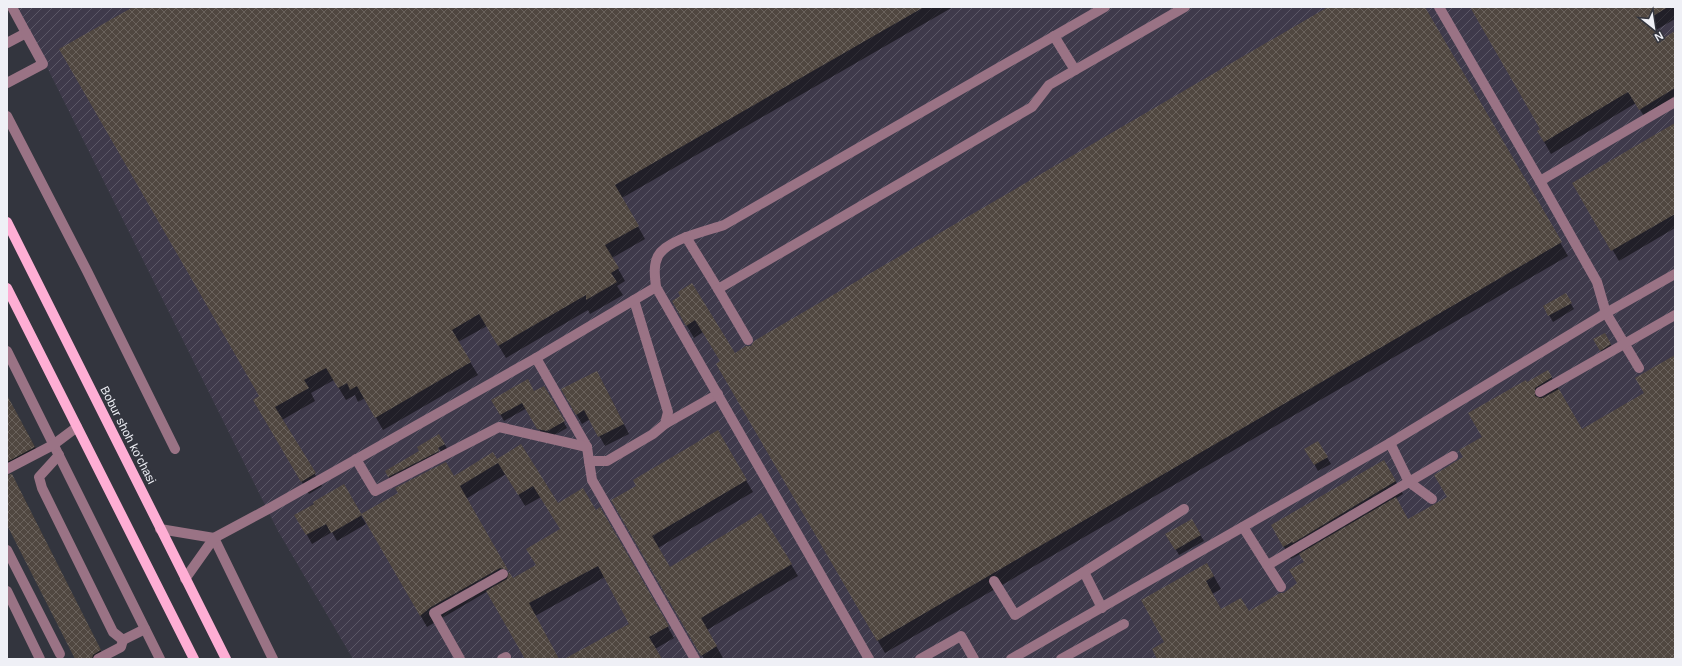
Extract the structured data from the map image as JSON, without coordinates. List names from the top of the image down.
{
  "streets": {
    "main road": ["Bobur shoh ko'chasi"]
  },
  "north": "bottom right"
}
